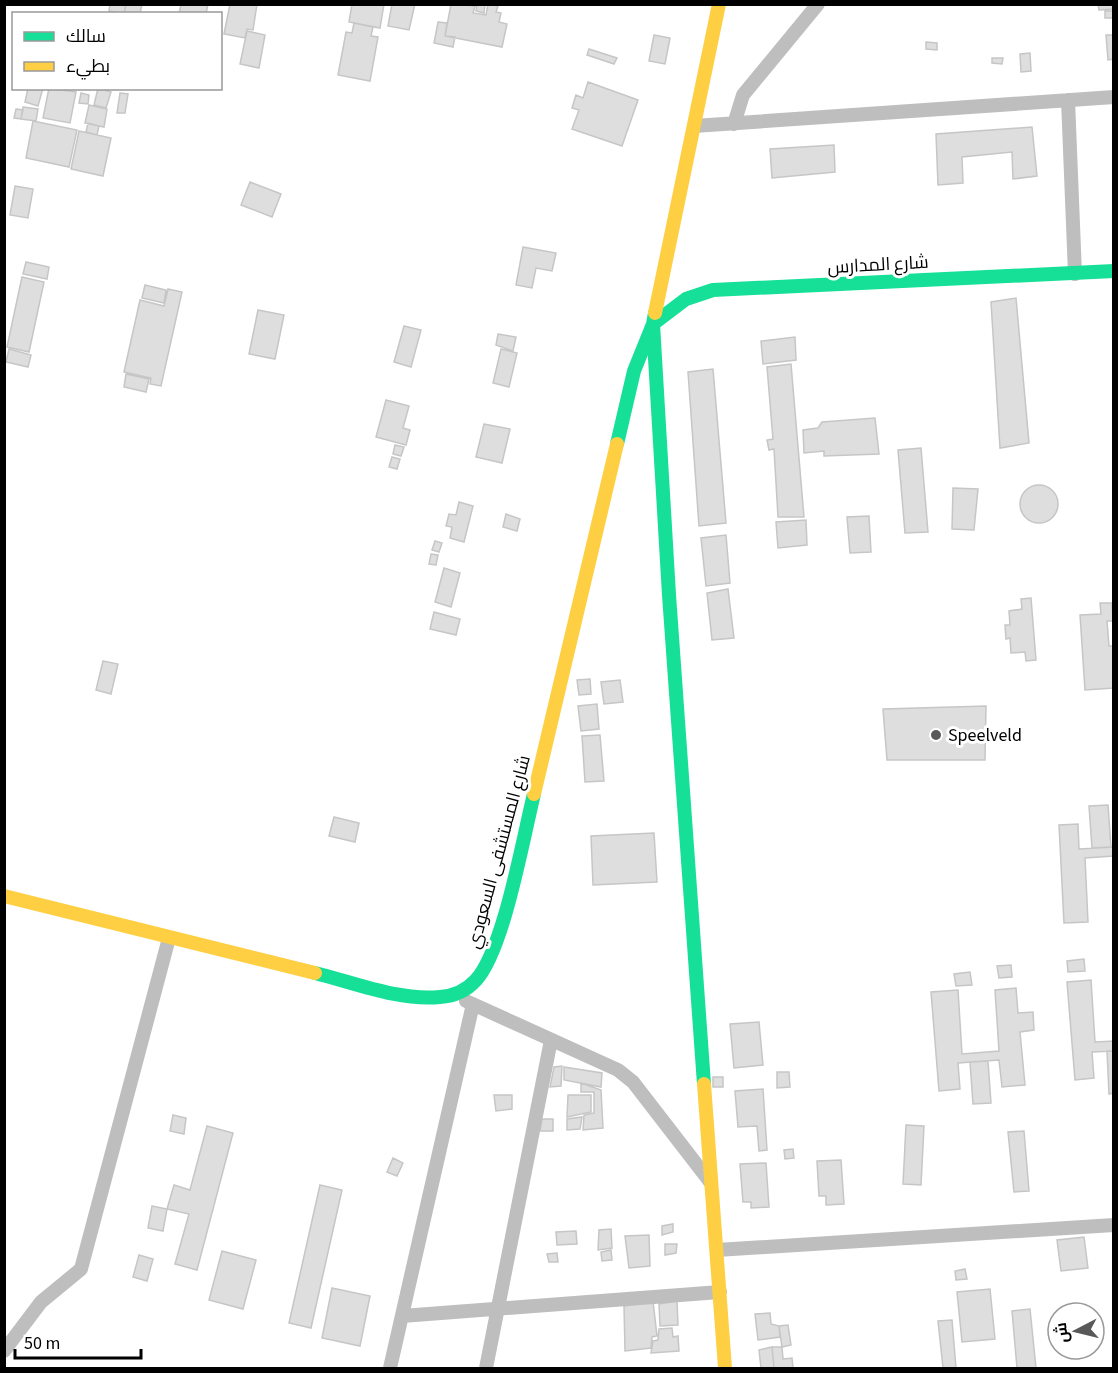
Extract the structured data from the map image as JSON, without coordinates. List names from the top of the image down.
{
  "streets": {
    "street": ["شارع المدارس", "شارع المستشفى السعودي"]
  },
  "crossings": [
    ["شارع المدارس", "شارع المستشفى السعودي"]
  ],
  "places": ["Speelveld"],
  "legend": ["سالك", "بطيء"],
  "scale_bar": "50 m",
  "north": "left"
}
